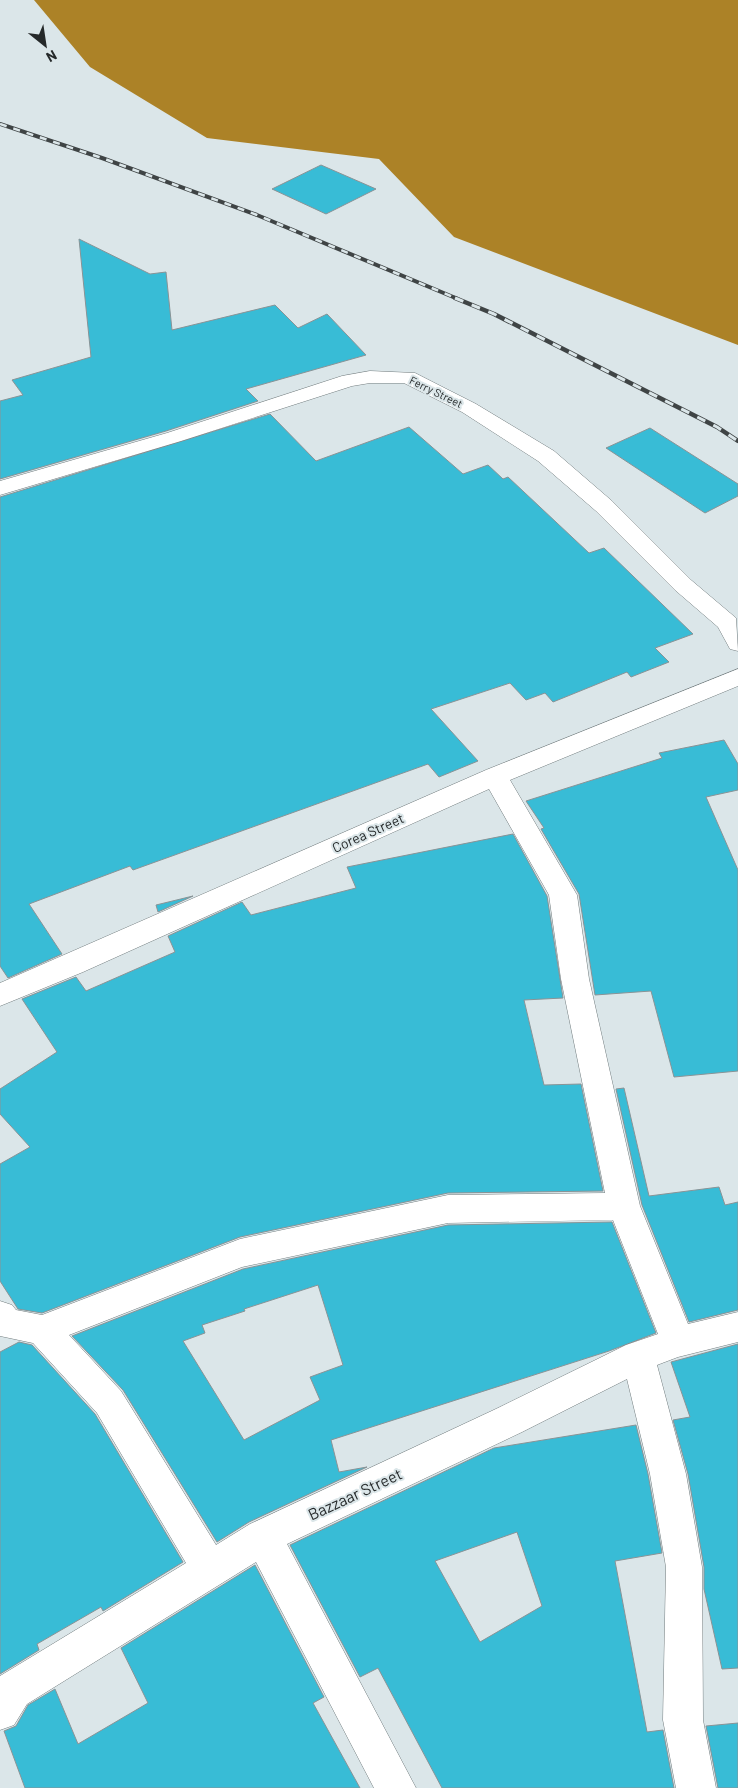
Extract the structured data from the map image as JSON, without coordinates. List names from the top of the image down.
{
  "streets": {
    "street": ["Ferry Street", "Corea Street", "Bazzaar Street"]
  },
  "north": "bottom right"
}
